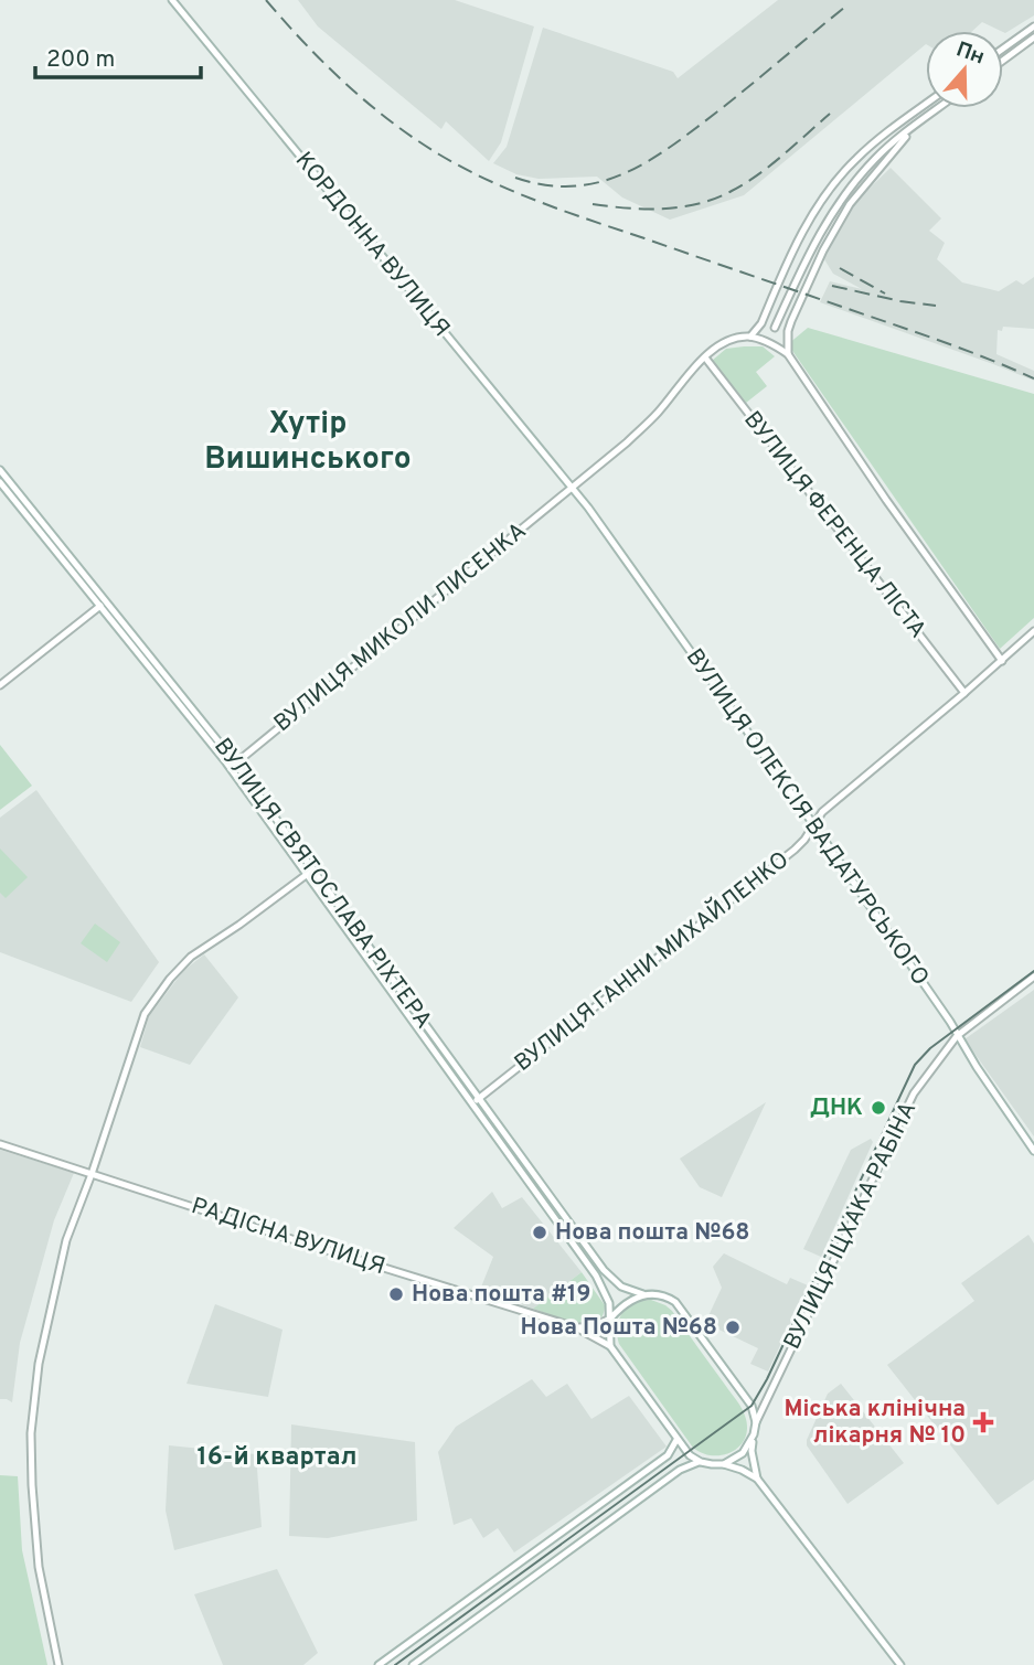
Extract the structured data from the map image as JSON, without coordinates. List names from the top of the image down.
{
  "streets": {
    "street": [
      "КОРДОННА ВУЛИЦЯ",
      "ВУЛИЦЯ ФЕРЕНЦА ЛІСТА",
      "ВУЛИЦЯ МИКОЛИ ЛИСЕНКА",
      "ВУЛИЦЯ ОЛЕКСІЯ ВАДАТУРСЬКОГО",
      "ВУЛИЦЯ СВЯТОСЛАВА РІХТЕРА",
      "ВУЛИЦЯ ГАННИ МИХАЙЛЕНКО",
      "ВУЛИЦЯ ІЦХАКА РАБІНА",
      "РАДІСНА ВУЛИЦЯ"
    ]
  },
  "crossings": [
    ["КОРДОННА ВУЛИЦЯ", "ВУЛИЦЯ МИКОЛИ ЛИСЕНКА"],
    ["КОРДОННА ВУЛИЦЯ", "ВУЛИЦЯ ОЛЕКСІЯ ВАДАТУРСЬКОГО"],
    ["ВУЛИЦЯ ФЕРЕНЦА ЛІСТА", "ВУЛИЦЯ МИКОЛИ ЛИСЕНКА"],
    ["ВУЛИЦЯ ФЕРЕНЦА ЛІСТА", "ВУЛИЦЯ ГАННИ МИХАЙЛЕНКО"],
    ["ВУЛИЦЯ МИКОЛИ ЛИСЕНКА", "ВУЛИЦЯ ОЛЕКСІЯ ВАДАТУРСЬКОГО"],
    ["ВУЛИЦЯ МИКОЛИ ЛИСЕНКА", "ВУЛИЦЯ СВЯТОСЛАВА РІХТЕРА"],
    ["ВУЛИЦЯ ОЛЕКСІЯ ВАДАТУРСЬКОГО", "ВУЛИЦЯ ГАННИ МИХАЙЛЕНКО"],
    ["ВУЛИЦЯ ОЛЕКСІЯ ВАДАТУРСЬКОГО", "ВУЛИЦЯ ІЦХАКА РАБІНА"],
    ["ВУЛИЦЯ СВЯТОСЛАВА РІХТЕРА", "ВУЛИЦЯ ГАННИ МИХАЙЛЕНКО"],
    ["ВУЛИЦЯ СВЯТОСЛАВА РІХТЕРА", "ВУЛИЦЯ ІЦХАКА РАБІНА"]
  ],
  "districts": ["Хутір Вишинського", "16-й квартал"],
  "places": {
    "other": [
      "ДНК",
      "Нова пошта №68",
      "Нова пошта #19",
      "Нова Пошта №68"
    ],
    "health": ["Міська клінічна лікарня № 10"]
  },
  "scale_bar": "200 m",
  "north": "top"
}
